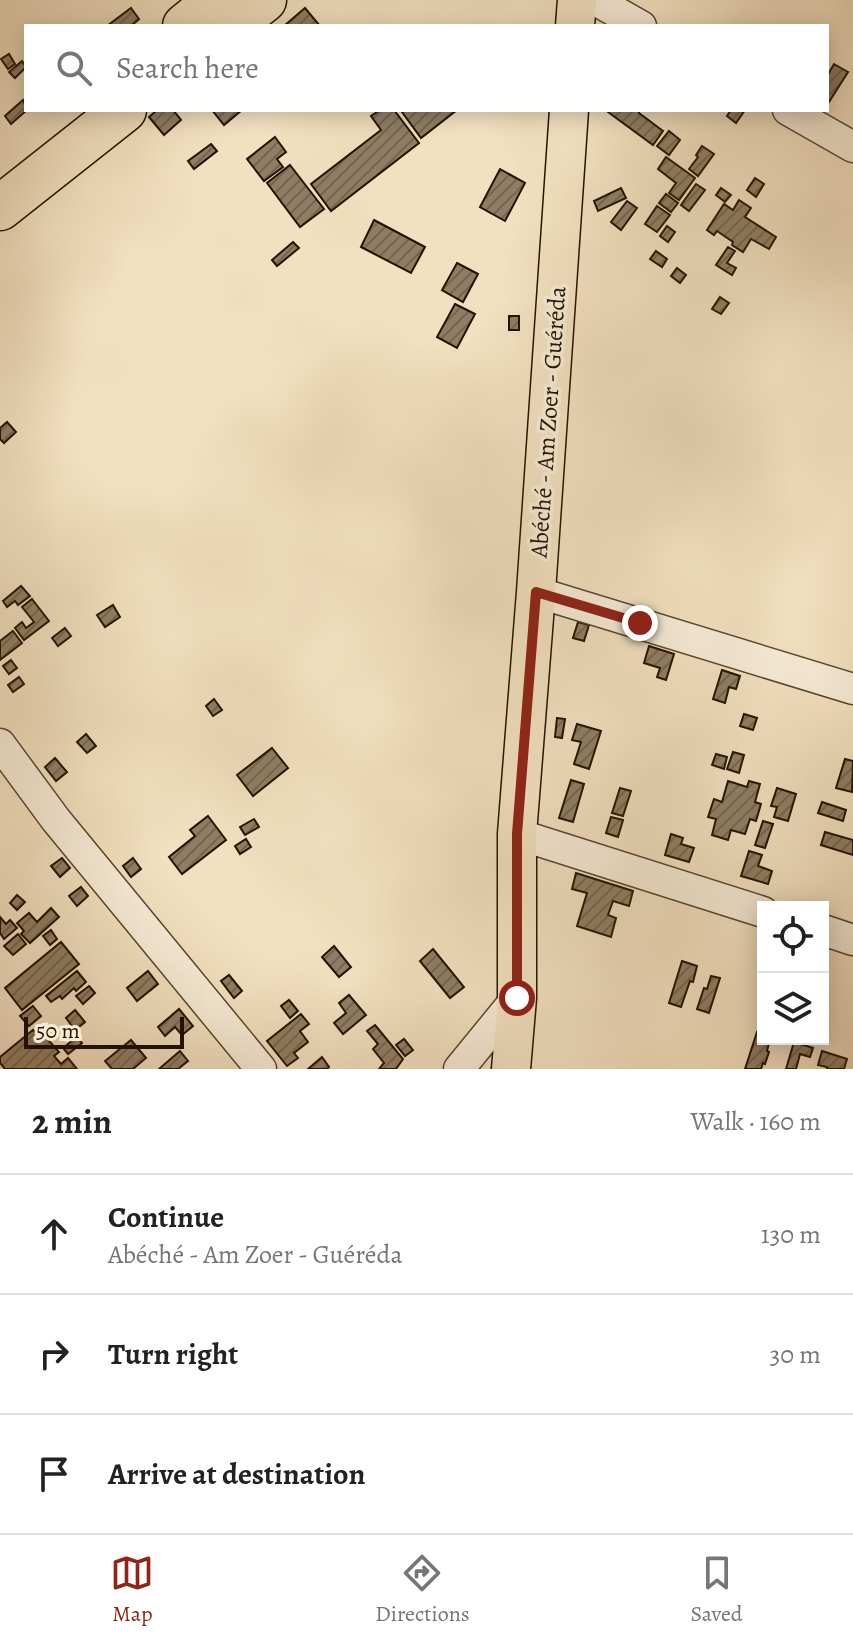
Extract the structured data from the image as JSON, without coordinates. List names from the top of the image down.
{
  "streets": {
    "main road": ["Abéché - Am Zoer - Guéréda"]
  },
  "scale_bar": "50 m",
  "page": {
    "search": "Search here",
    "scale": "50 m",
    "heading": ["2 min", "Walk · 160 m"],
    "list": [
      ["Continue", "Abéché - Am Zoer - Guéréda", "130 m"],
      ["Turn right", "30 m"],
      "Arrive at destination"
    ],
    "nav": ["Map", "Directions", "Saved"]
  }
}
